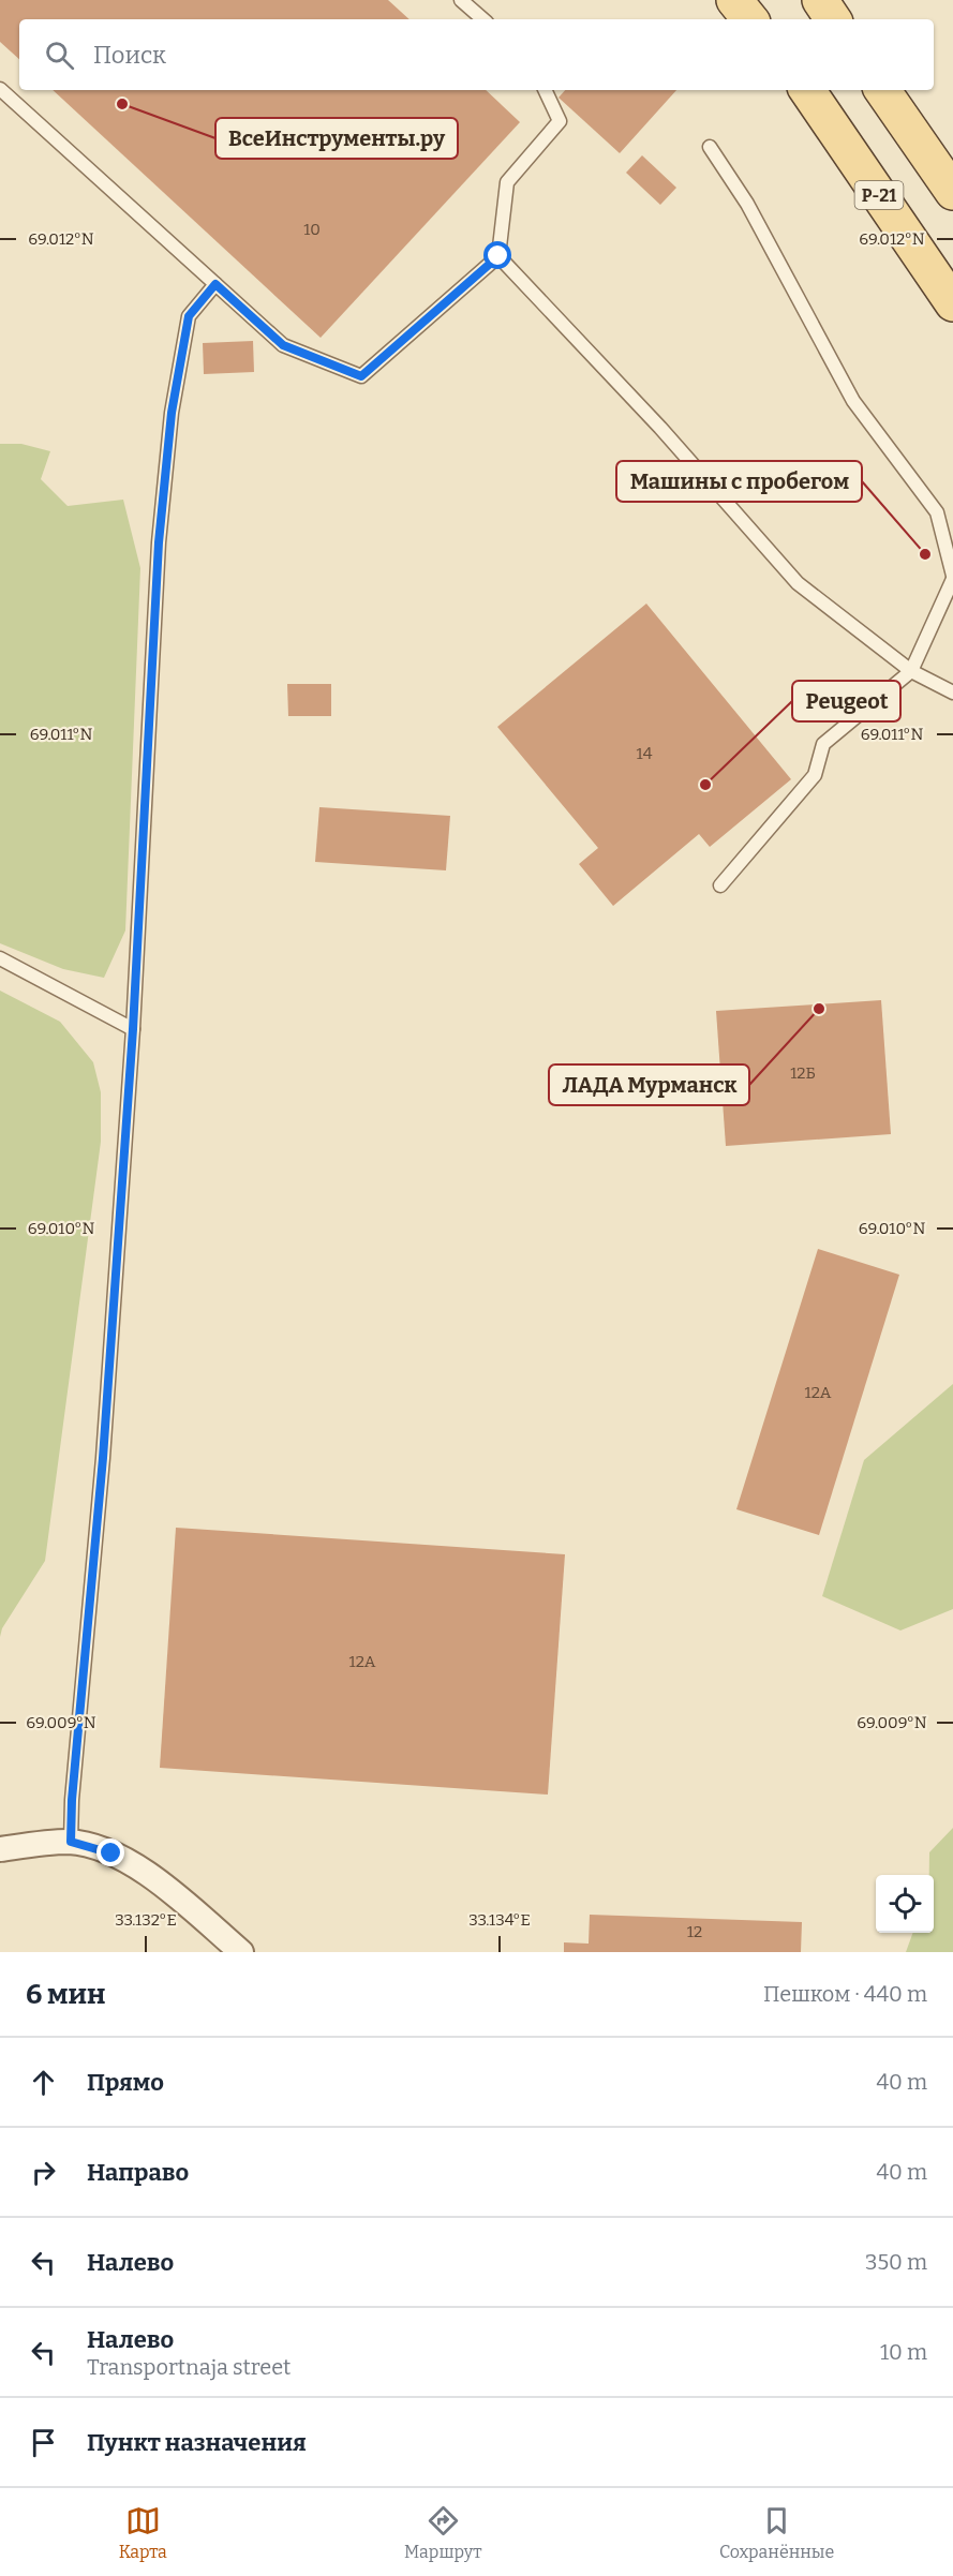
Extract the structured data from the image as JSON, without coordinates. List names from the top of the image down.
{
  "streets": {
    "main road": ["Р-21"]
  },
  "places": [
    "ВсеИнструменты.ру",
    "Машины с пробегом",
    "Peugeot",
    "ЛАДА Мурманск"
  ],
  "house_numbers": [
    "10",
    "14",
    "12Б",
    "12А",
    "12А",
    "12"
  ],
  "page": {
    "search": "Поиск",
    "heading": ["6 мин", "Пешком · 440 m"],
    "list": [
      ["Прямо", "40 m"],
      ["Направо", "40 m"],
      ["Налево", "350 m"],
      ["Налево", "Transportnaja street", "10 m"],
      "Пункт назначения"
    ],
    "nav": ["Карта", "Маршрут", "Сохранённые"]
  },
  "coordinates": [
    "69.012°N",
    "69.011°N",
    "69.010°N",
    "69.009°N",
    "33.132°E",
    "33.134°E"
  ]
}
